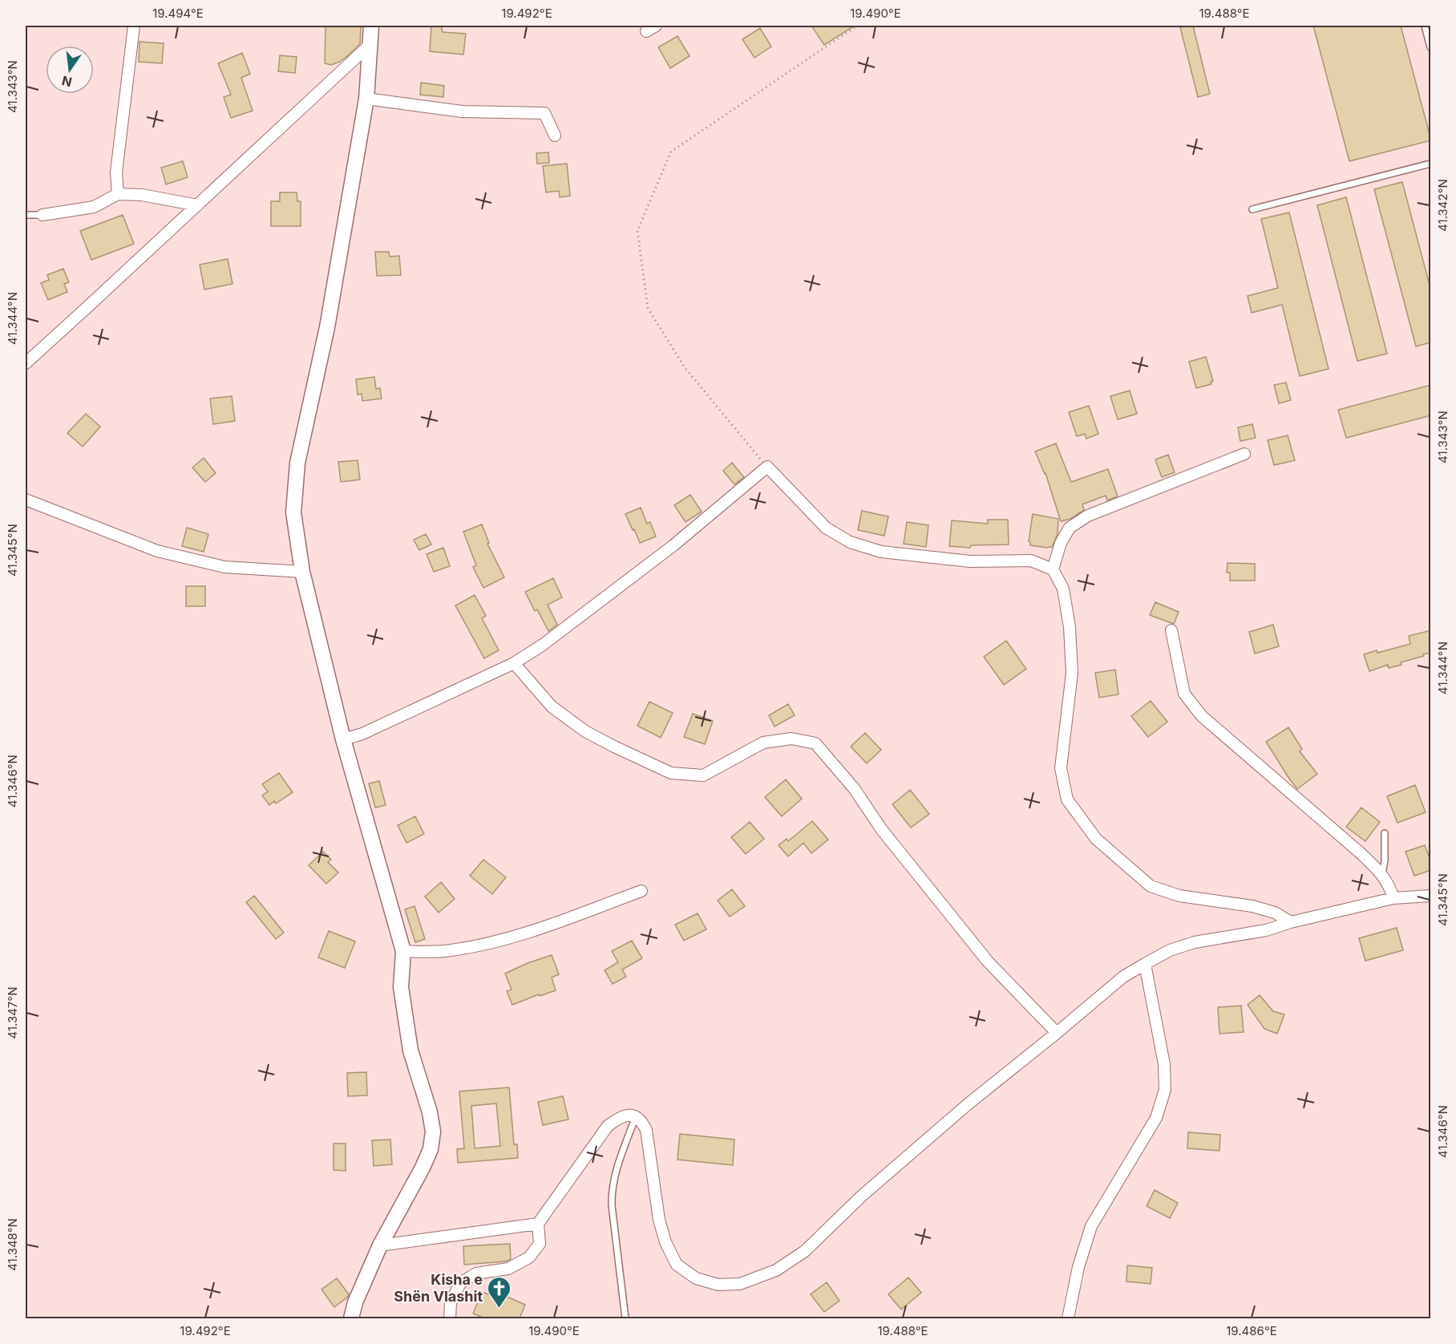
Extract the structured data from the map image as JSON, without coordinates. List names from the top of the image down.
{
  "places": {
    "church": ["Kisha e Shën Vlashit"]
  },
  "north": "bottom",
  "coordinates": [
    "19.494°E",
    "19.492°E",
    "19.490°E",
    "19.488°E",
    "41.343°N",
    "41.342°N",
    "41.344°N",
    "41.345°N",
    "41.346°N",
    "41.347°N",
    "41.348°N",
    "19.486°E"
  ]
}
